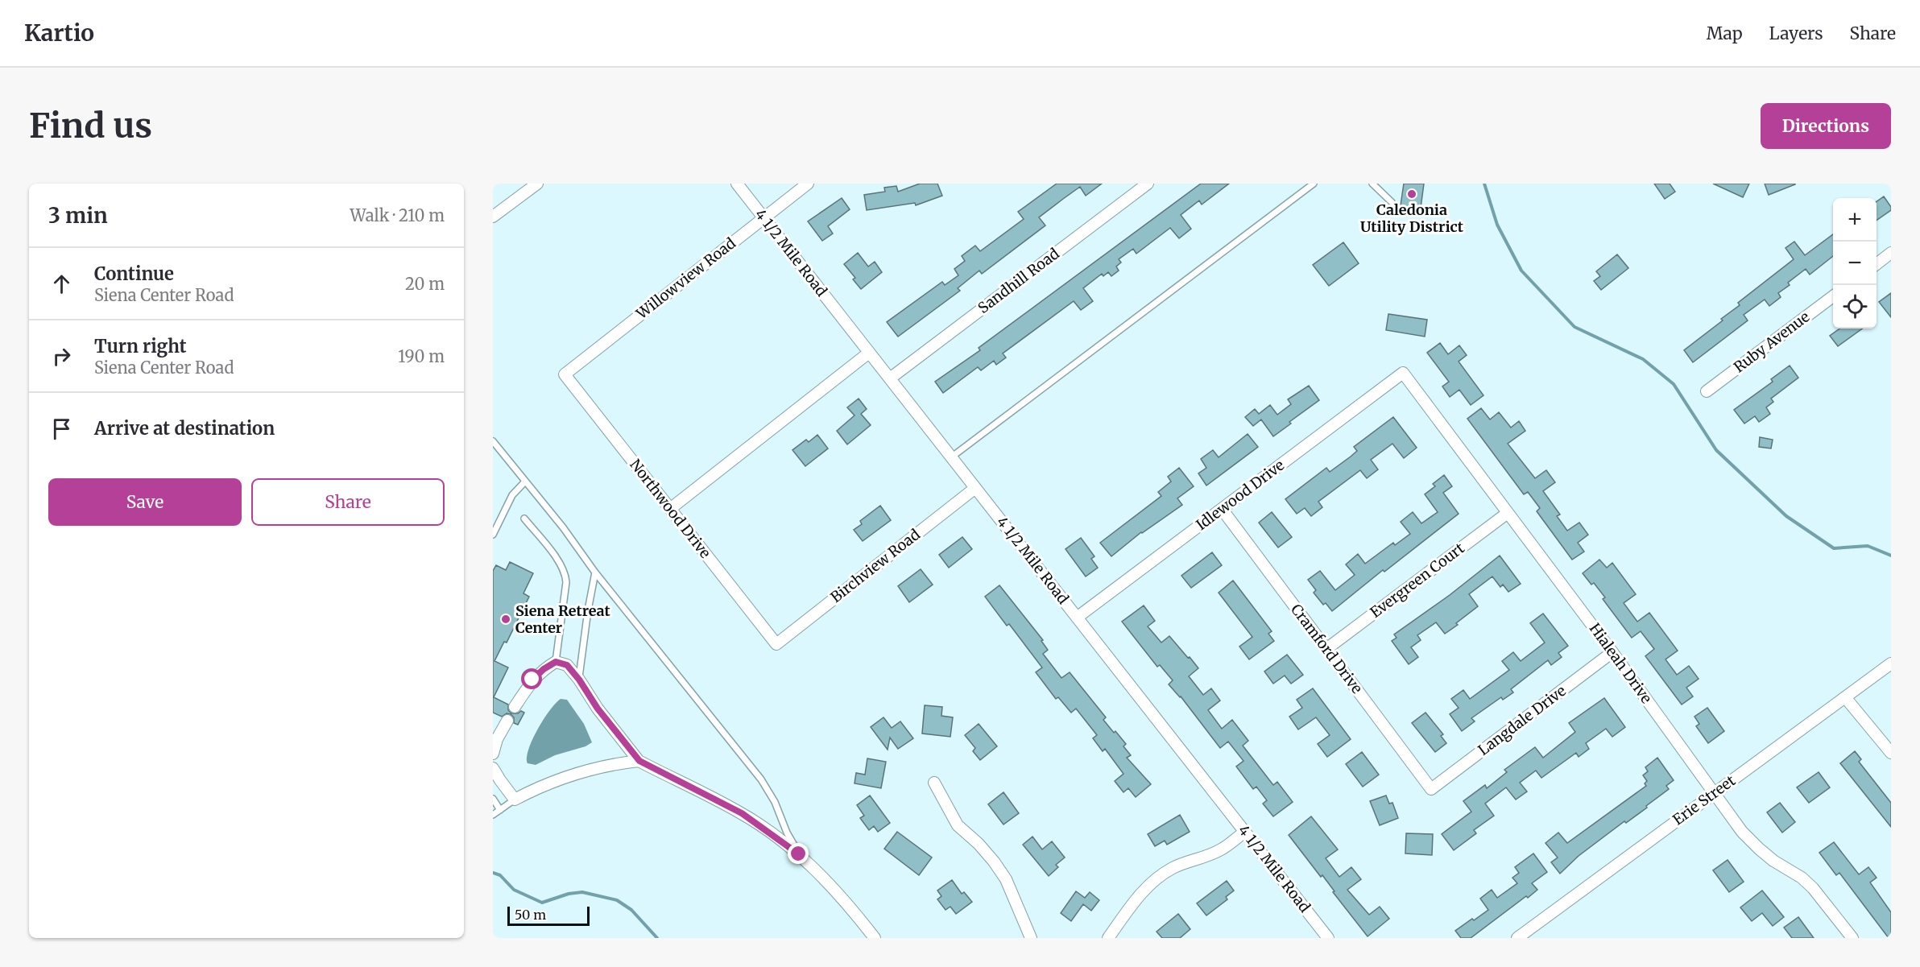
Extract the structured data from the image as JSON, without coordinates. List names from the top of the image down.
{
  "streets": {
    "street": [
      "4 1/2 Mile Road",
      "Willowview Road",
      "Sandhill Road",
      "Ruby Avenue",
      "Idlewood Drive",
      "Northwood Drive",
      "Birchview Road",
      "Evergreen Court",
      "Cramford Drive",
      "Hialeah Drive",
      "Langdale Drive",
      "Erie Street"
    ]
  },
  "crossings": [
    ["4 1/2 Mile Road", "Willowview Road"],
    ["4 1/2 Mile Road", "Sandhill Road"],
    ["4 1/2 Mile Road", "Idlewood Drive"],
    ["4 1/2 Mile Road", "Birchview Road"],
    ["Willowview Road", "Northwood Drive"],
    ["Idlewood Drive", "Cramford Drive"],
    ["Idlewood Drive", "Hialeah Drive"],
    ["Northwood Drive", "Birchview Road"],
    ["Evergreen Court", "Cramford Drive"],
    ["Evergreen Court", "Hialeah Drive"],
    ["Cramford Drive", "Langdale Drive"],
    ["Hialeah Drive", "Langdale Drive"],
    ["Hialeah Drive", "Erie Street"]
  ],
  "places": ["Caledonia Utility District", "Siena Retreat Center"],
  "scale_bar": "50 m",
  "page": {
    "header": "Kartio",
    "nav": ["Map", "Layers", "Share"],
    "buttons": [
      "Directions",
      ["Save", "Share"]
    ],
    "title": "Find us",
    "heading": ["3 min", "Walk · 210 m"],
    "map_buttons": ["+", "−"],
    "list": [
      ["Continue", "Siena Center Road", "20 m"],
      ["Turn right", "Siena Center Road", "190 m"],
      "Arrive at destination"
    ],
    "scale": "50 m"
  }
}
